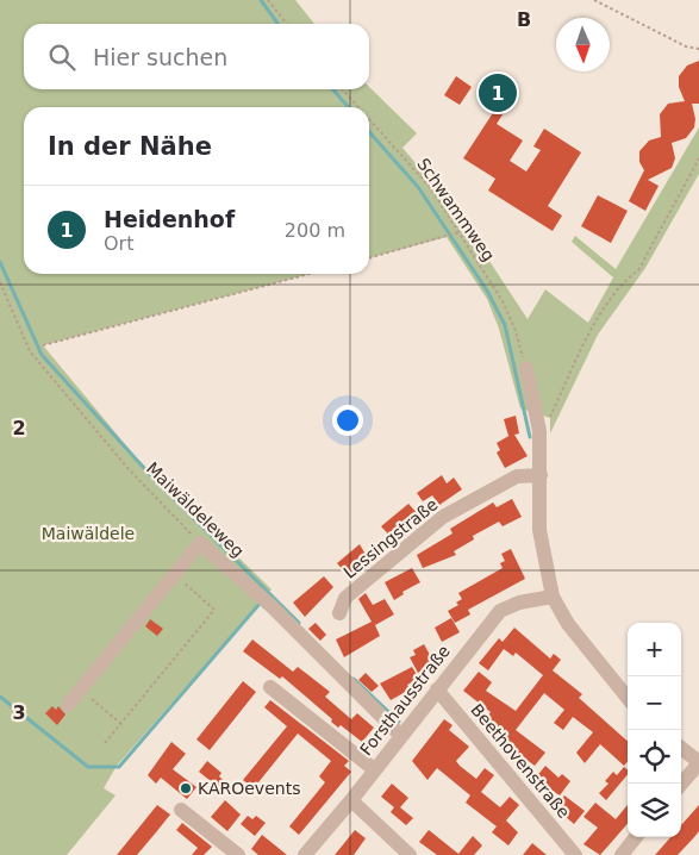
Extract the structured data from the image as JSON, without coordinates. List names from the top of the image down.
{
  "streets": {
    "street": [
      "Maiwäldeleweg",
      "Lessingstraße",
      "Forsthausstraße",
      "Beethovenstraße"
    ],
    "path": ["Schwammweg"]
  },
  "crossings": [
    ["Maiwäldeleweg", "Forsthausstraße"],
    ["Forsthausstraße", "Beethovenstraße"]
  ],
  "parks": ["Maiwäldele"],
  "places": ["KAROevents"],
  "north": "bottom",
  "page": {
    "search": "Hier suchen",
    "pins": "1",
    "heading": "In der Nähe",
    "list": [
      {
        "mark": "1",
        "name": "Heidenhof",
        "note": "Ort",
        "value": "200 m"
      }
    ],
    "map_buttons": ["+", "−"]
  },
  "grid": {
    "columns": ["B"],
    "rows": ["2", "3"]
  }
}
